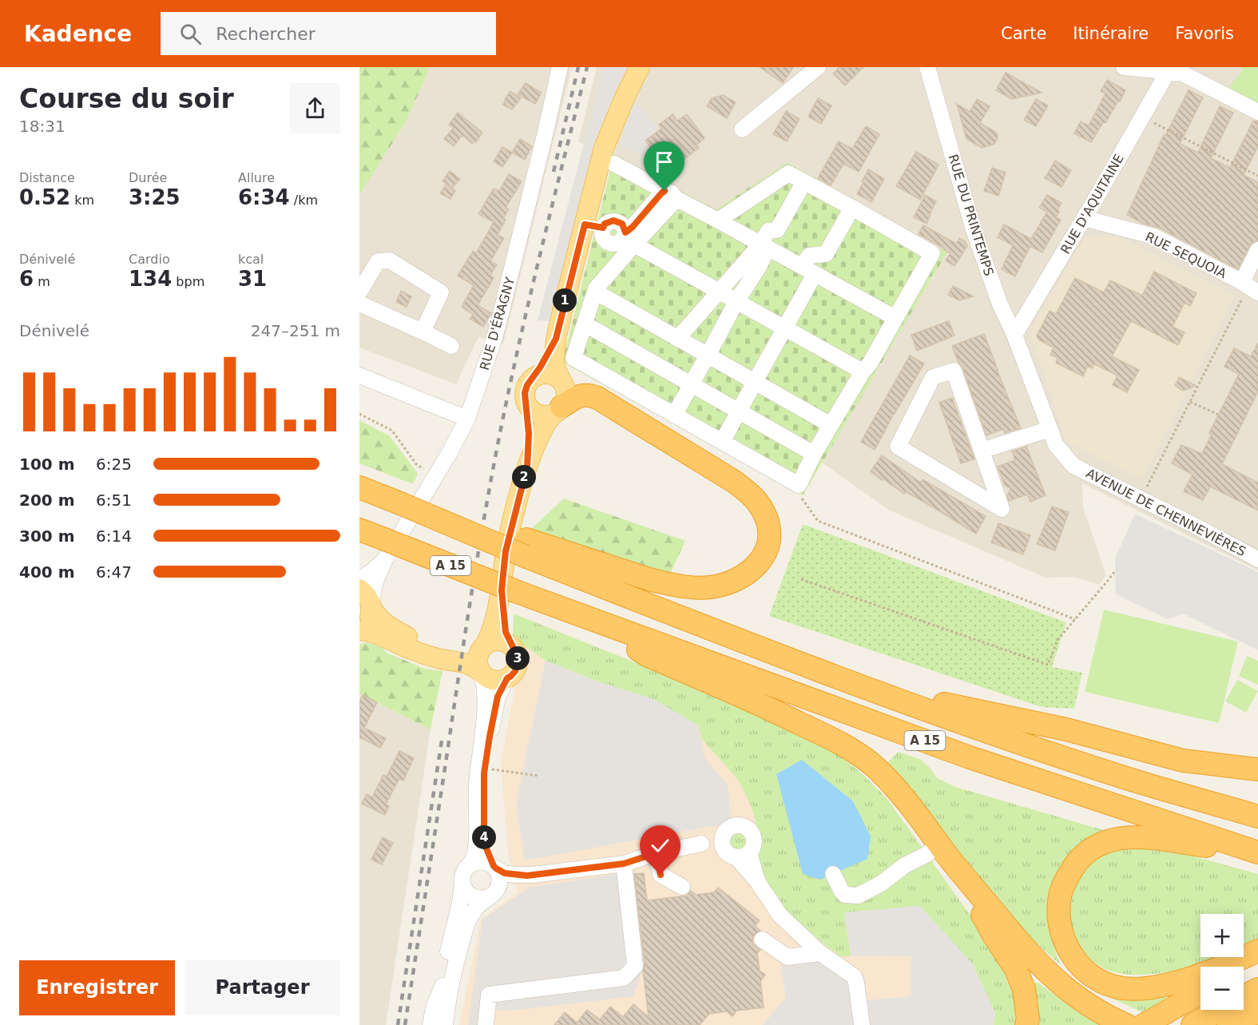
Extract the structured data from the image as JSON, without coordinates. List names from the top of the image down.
{
  "streets": {
    "highway": ["A 15"],
    "street": [
      "RUE D'AQUITAINE",
      "RUE DU PRINTEMPS",
      "RUE SEQUOIA",
      "RUE D'ÉRAGNY",
      "AVENUE DE CHENNEVIÈRES"
    ]
  },
  "crossings": [
    ["RUE D'AQUITAINE", "RUE DU PRINTEMPS"],
    ["RUE D'AQUITAINE", "RUE SEQUOIA"],
    ["RUE DU PRINTEMPS", "AVENUE DE CHENNEVIÈRES"],
    ["RUE D'ÉRAGNY", "A 15"]
  ],
  "page": {
    "header": "Kadence",
    "search": "Rechercher",
    "nav": ["Carte", "Itinéraire", "Favoris"],
    "heading": ["Course du soir", "18:31"],
    "stats": [
      ["Distance", "0.52 km"],
      ["Durée", "3:25"],
      ["Allure", "6:34 /km"],
      ["Dénivelé", "6 m"],
      ["Cardio", "134 bpm"],
      ["kcal", "31"]
    ],
    "pins": [
      "1",
      "2",
      "3",
      "4"
    ],
    "chart": ["Dénivelé", "247–251 m"],
    "list": [
      {
        "name": "100 m",
        "note": "6:25"
      },
      {
        "name": "200 m",
        "note": "6:51"
      },
      {
        "name": "300 m",
        "note": "6:14"
      },
      {
        "name": "400 m",
        "note": "6:47"
      }
    ],
    "map_buttons": ["+", "−"],
    "buttons": ["Enregistrer", "Partager"]
  }
}
